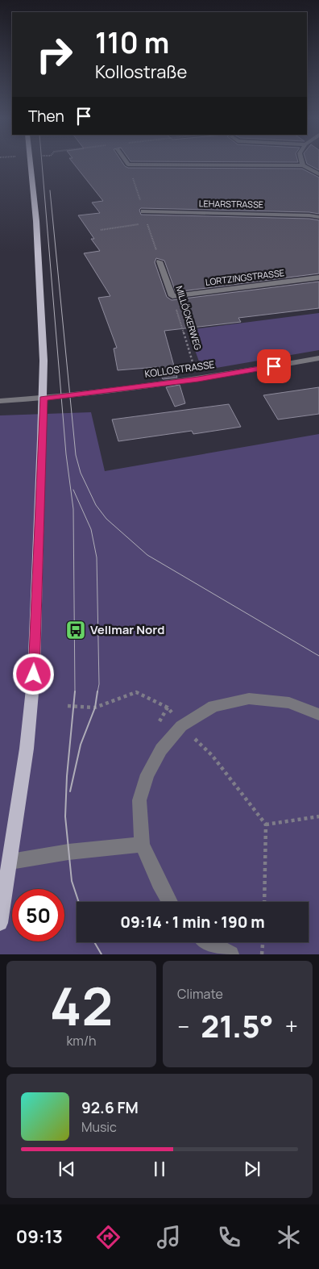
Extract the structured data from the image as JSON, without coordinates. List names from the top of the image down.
{
  "streets": {
    "street": [
      "LEHARSTRASSE",
      "LORTZINGSTRASSE",
      "MILLÖCKERWEG",
      "KOLLOSTRASSE"
    ]
  },
  "crossings": [
    ["LORTZINGSTRASSE", "MILLÖCKERWEG"],
    ["MILLÖCKERWEG", "KOLLOSTRASSE"]
  ],
  "places": {
    "bus stop": ["Vellmar Nord"]
  },
  "page": {
    "turn": ["110 m", "Kollostraße"],
    "then": "Then",
    "limit": "50",
    "trip": "09:14 · 1 min · 190 m",
    "tile": [
      ["42", "km/h"],
      "Climate"
    ],
    "heat": ["−", "21.5°", "+"],
    "song": ["92.6 FM", "Music"],
    "tabs": "09:13"
  }
}
